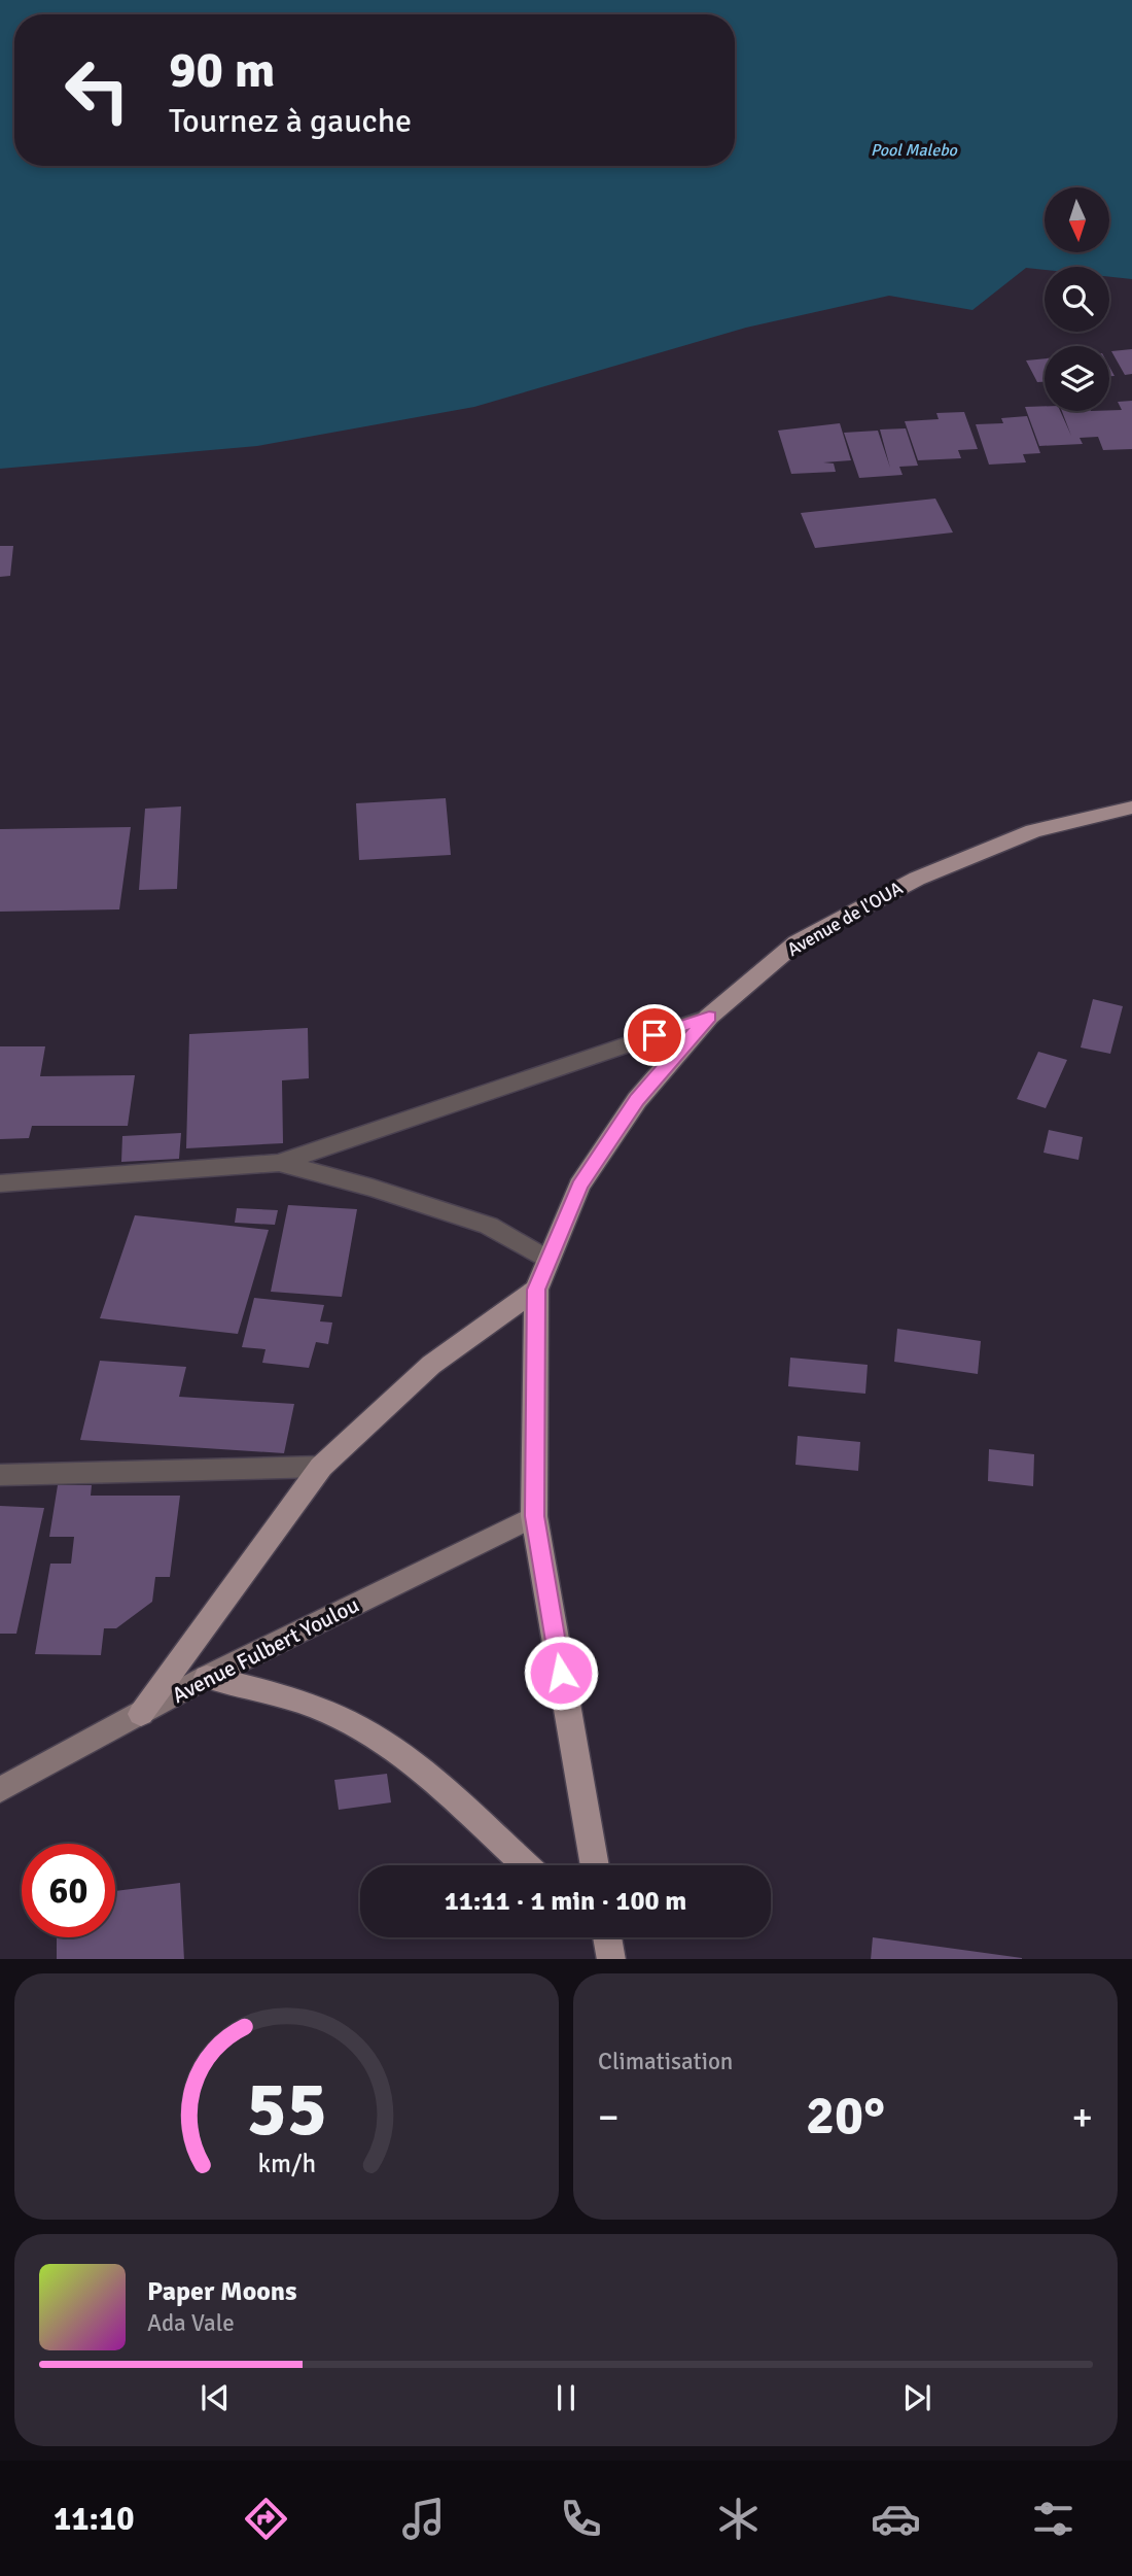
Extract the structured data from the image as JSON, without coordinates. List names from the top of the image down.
{
  "streets": {
    "main road": ["Avenue de l'OUA", "Avenue Fulbert Youlou"]
  },
  "crossings": [
    ["Avenue de l'OUA", "Avenue Fulbert Youlou"]
  ],
  "water": ["Pool Malebo"],
  "north": "bottom",
  "page": {
    "turn": ["90 m", "Tournez à gauche"],
    "limit": "60",
    "trip": "11:11 · 1 min · 100 m",
    "tile": "Climatisation",
    "heat": ["−", "20°", "+"],
    "song": ["Paper Moons", "Ada Vale"],
    "tabs": "11:10",
    "gauge": ["55", "km/h"]
  }
}
